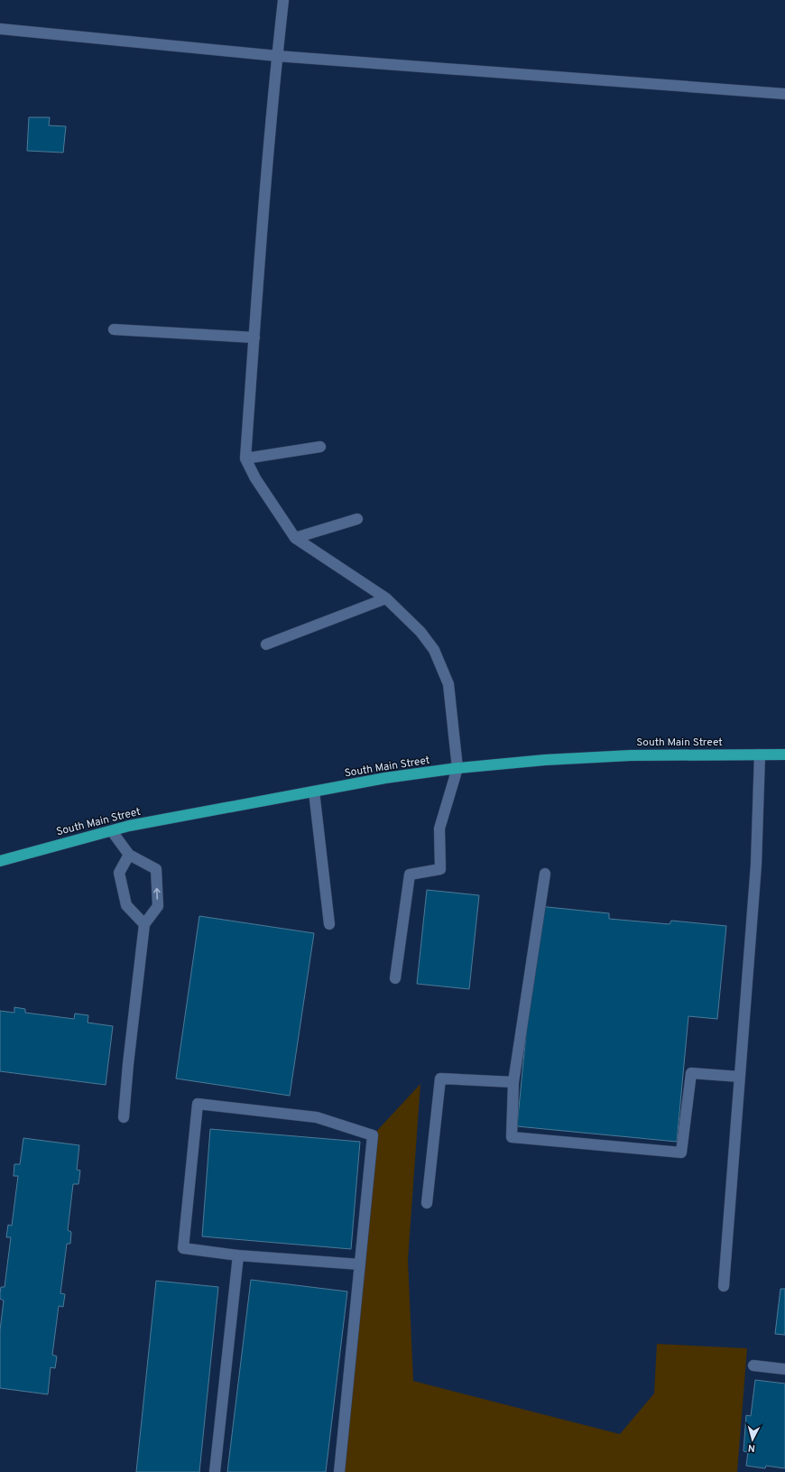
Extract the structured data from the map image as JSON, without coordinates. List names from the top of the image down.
{
  "streets": {
    "highway": ["South Main Street"]
  },
  "north": "bottom"
}
